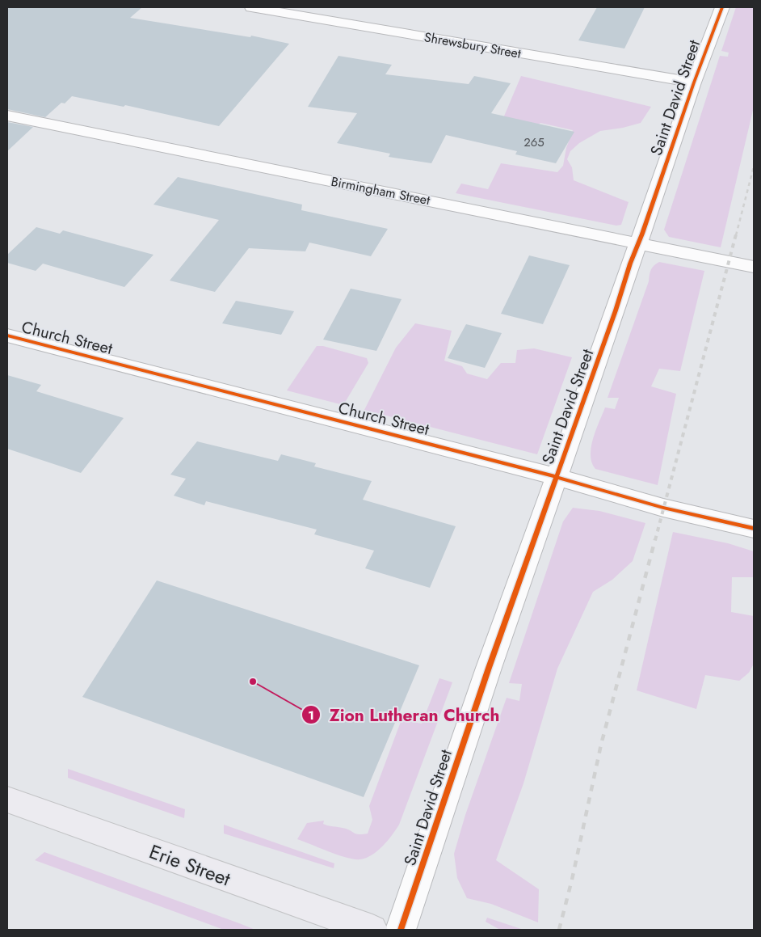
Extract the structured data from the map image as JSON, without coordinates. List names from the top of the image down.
{
  "streets": {
    "main road": ["Erie Street"],
    "street": [
      "Shrewsbury Street",
      "Saint David Street",
      "Birmingham Street",
      "Church Street"
    ]
  },
  "crossings": [
    ["Shrewsbury Street", "Saint David Street"],
    ["Saint David Street", "Birmingham Street"],
    ["Saint David Street", "Church Street"]
  ],
  "places": ["Zion Lutheran Church"],
  "house_numbers": ["265"]
}
